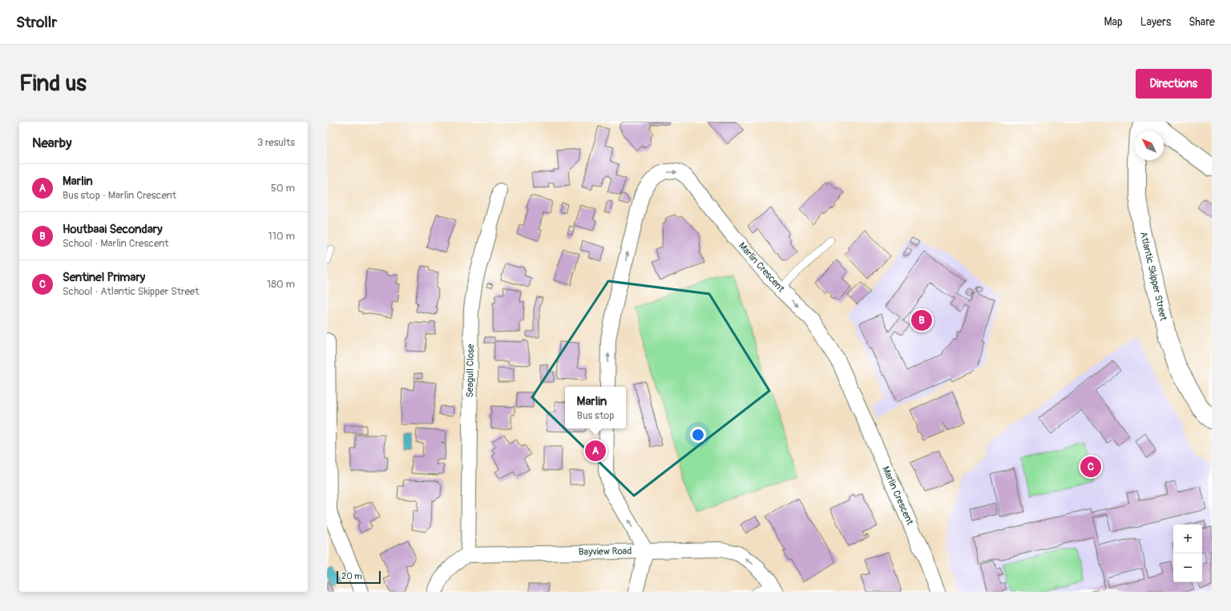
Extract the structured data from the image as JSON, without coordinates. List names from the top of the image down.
{
  "streets": {
    "street": [
      "Marlin Crescent",
      "Atlantic Skipper Street",
      "Seagull Close",
      "Bayview Road"
    ]
  },
  "crossings": [
    ["Seagull Close", "Bayview Road"]
  ],
  "one_way": ["Bayview Road"],
  "scale_bar": "20 m",
  "north": "top left",
  "page": {
    "header": "Strollr",
    "nav": ["Map", "Layers", "Share"],
    "buttons": "Directions",
    "title": "Find us",
    "heading": ["Nearby", "3 results"],
    "list": [
      {
        "mark": "A",
        "name": "Marlin",
        "note": "Bus stop · Marlin Crescent",
        "value": "50 m"
      },
      {
        "mark": "B",
        "name": "Houtbaai Secondary",
        "note": "School · Marlin Crescent",
        "value": "110 m"
      },
      {
        "mark": "C",
        "name": "Sentinel Primary",
        "note": "School · Atlantic Skipper Street",
        "value": "180 m"
      }
    ],
    "pins": ["B", "A", "C"],
    "popup": ["Marlin", "Bus stop"],
    "map_buttons": ["+", "−"],
    "scale": "20 m"
  }
}
